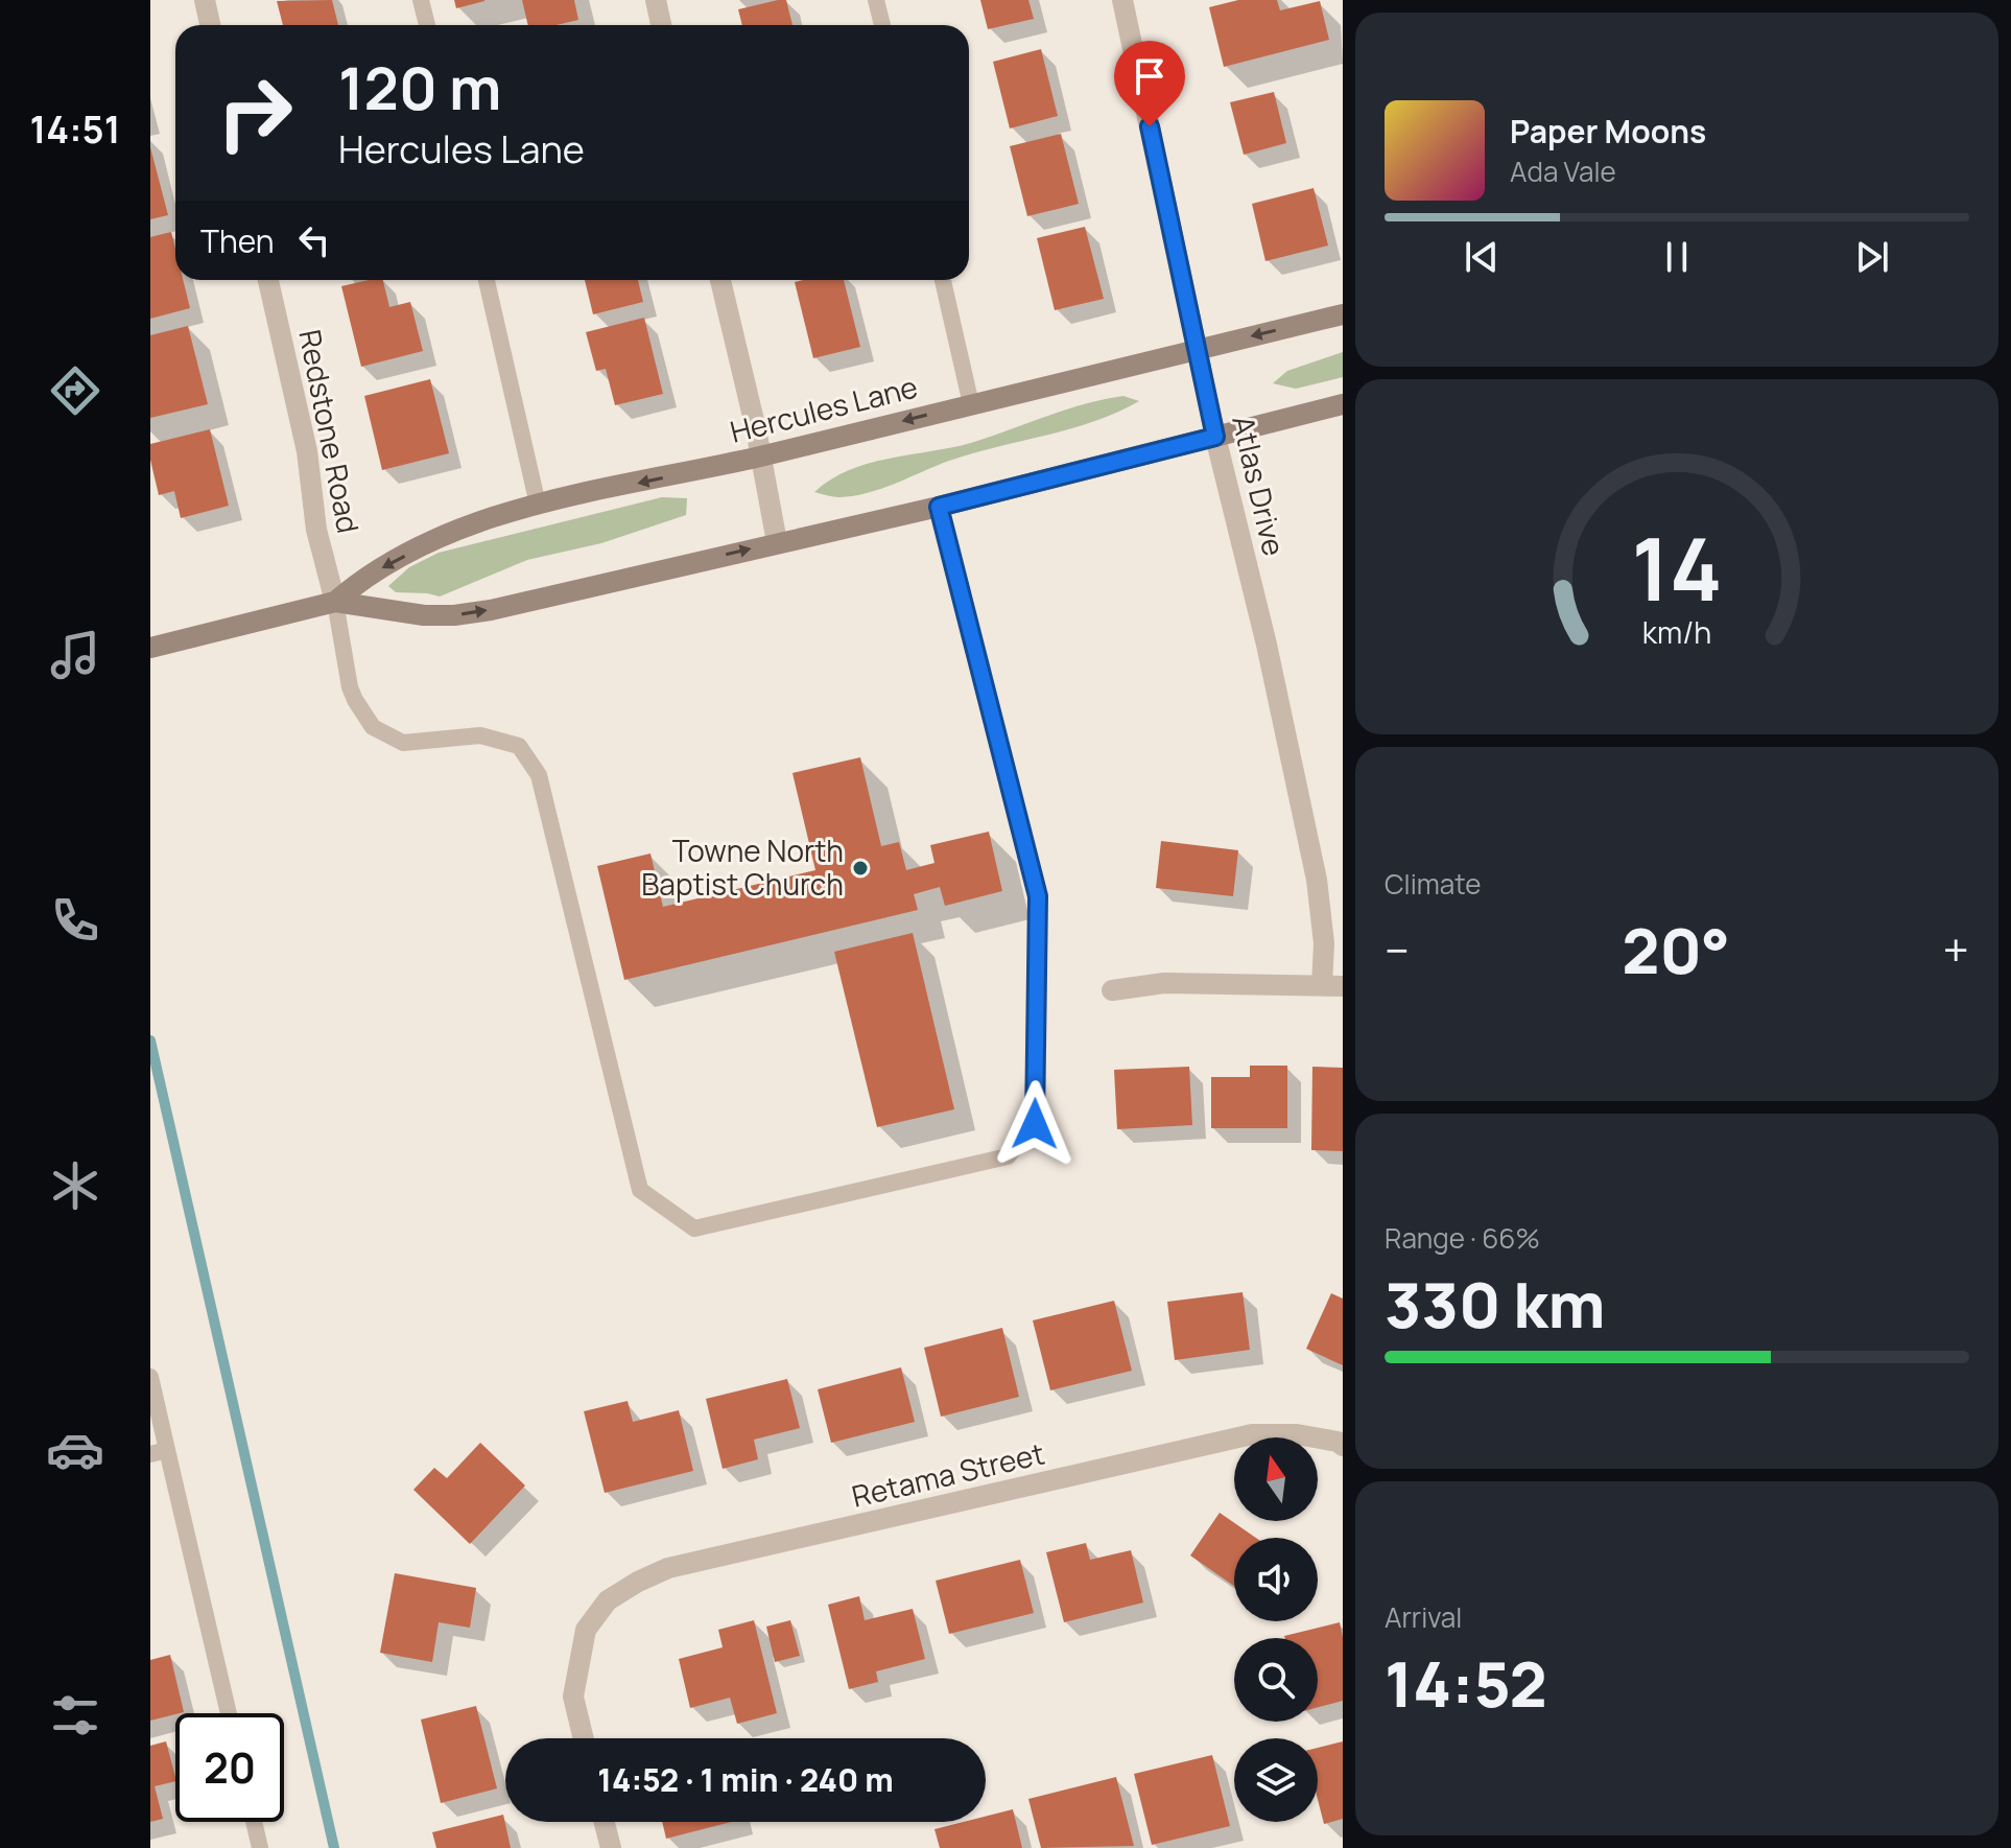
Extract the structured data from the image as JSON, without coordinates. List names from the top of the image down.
{
  "streets": {
    "street": [
      "Hercules Lane",
      "Redstone Road",
      "Atlas Drive",
      "Retama Street"
    ]
  },
  "crossings": [
    ["Hercules Lane", "Redstone Road"],
    ["Hercules Lane", "Atlas Drive"]
  ],
  "places": ["Towne North Baptist Church"],
  "north": "top",
  "page": {
    "tabs": "14:51",
    "turn": ["120 m", "Hercules Lane"],
    "song": ["Paper Moons", "Ada Vale"],
    "then": "Then",
    "tile": [
      "Climate",
      ["Range · 66%", "330 km"],
      ["Arrival", "14:52"]
    ],
    "heat": ["−", "20°", "+"],
    "limit": "20",
    "trip": "14:52 · 1 min · 240 m",
    "gauge": ["14", "km/h"]
  }
}
